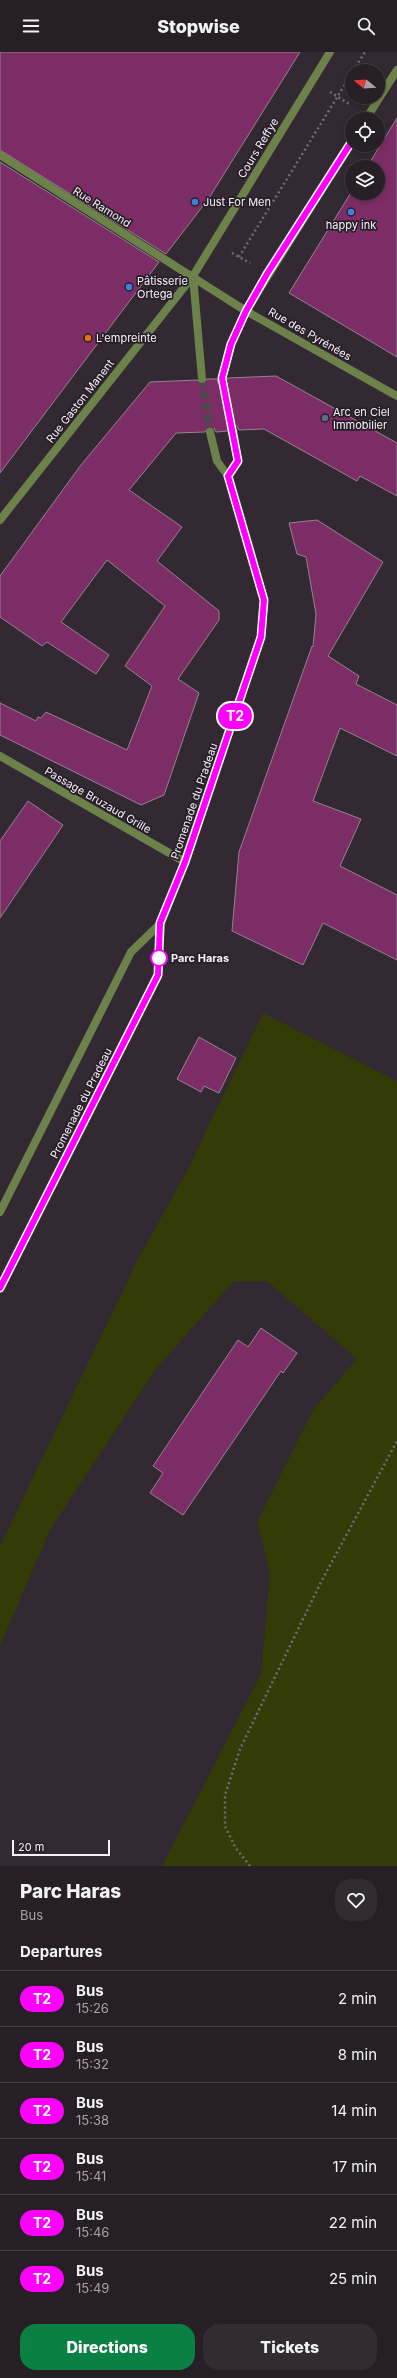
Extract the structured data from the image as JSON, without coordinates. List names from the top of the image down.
{
  "streets": {
    "street": [
      "Cours Reffye",
      "Rue Ramond",
      "Rue des Pyrénées",
      "Rue Gaston Manent",
      "Passage Bruzaud Grille",
      "Promenade du Pradeau"
    ]
  },
  "crossings": [
    ["Cours Reffye", "Rue Ramond"],
    ["Cours Reffye", "Rue des Pyrénées"],
    ["Cours Reffye", "Rue Gaston Manent"],
    ["Rue Ramond", "Rue des Pyrénées"],
    ["Rue Ramond", "Rue Gaston Manent"],
    ["Rue des Pyrénées", "Rue Gaston Manent"],
    ["Passage Bruzaud Grille", "Promenade du Pradeau"]
  ],
  "places": [
    "Just For Men",
    "happy ink",
    "Pâtisserie Ortega",
    "L'empreinte",
    "Arc en Ciel Immobilier",
    "Parc Haras"
  ],
  "lines": ["bus line T2"],
  "scale_bar": "20 m",
  "north": "left",
  "page": {
    "header": "Stopwise",
    "on_map": "T2",
    "scale": "20 m",
    "heading": [
      ["Parc Haras", "Bus"],
      "Departures"
    ],
    "list": [
      {
        "mark": "T2",
        "name": "Bus",
        "note": "15:26",
        "value": "2 min"
      },
      {
        "mark": "T2",
        "name": "Bus",
        "note": "15:32",
        "value": "8 min"
      },
      {
        "mark": "T2",
        "name": "Bus",
        "note": "15:38",
        "value": "14 min"
      },
      {
        "mark": "T2",
        "name": "Bus",
        "note": "15:41",
        "value": "17 min"
      },
      {
        "mark": "T2",
        "name": "Bus",
        "note": "15:46",
        "value": "22 min"
      },
      {
        "mark": "T2",
        "name": "Bus",
        "note": "15:49",
        "value": "25 min"
      }
    ],
    "buttons": ["Directions", "Tickets"]
  }
}
